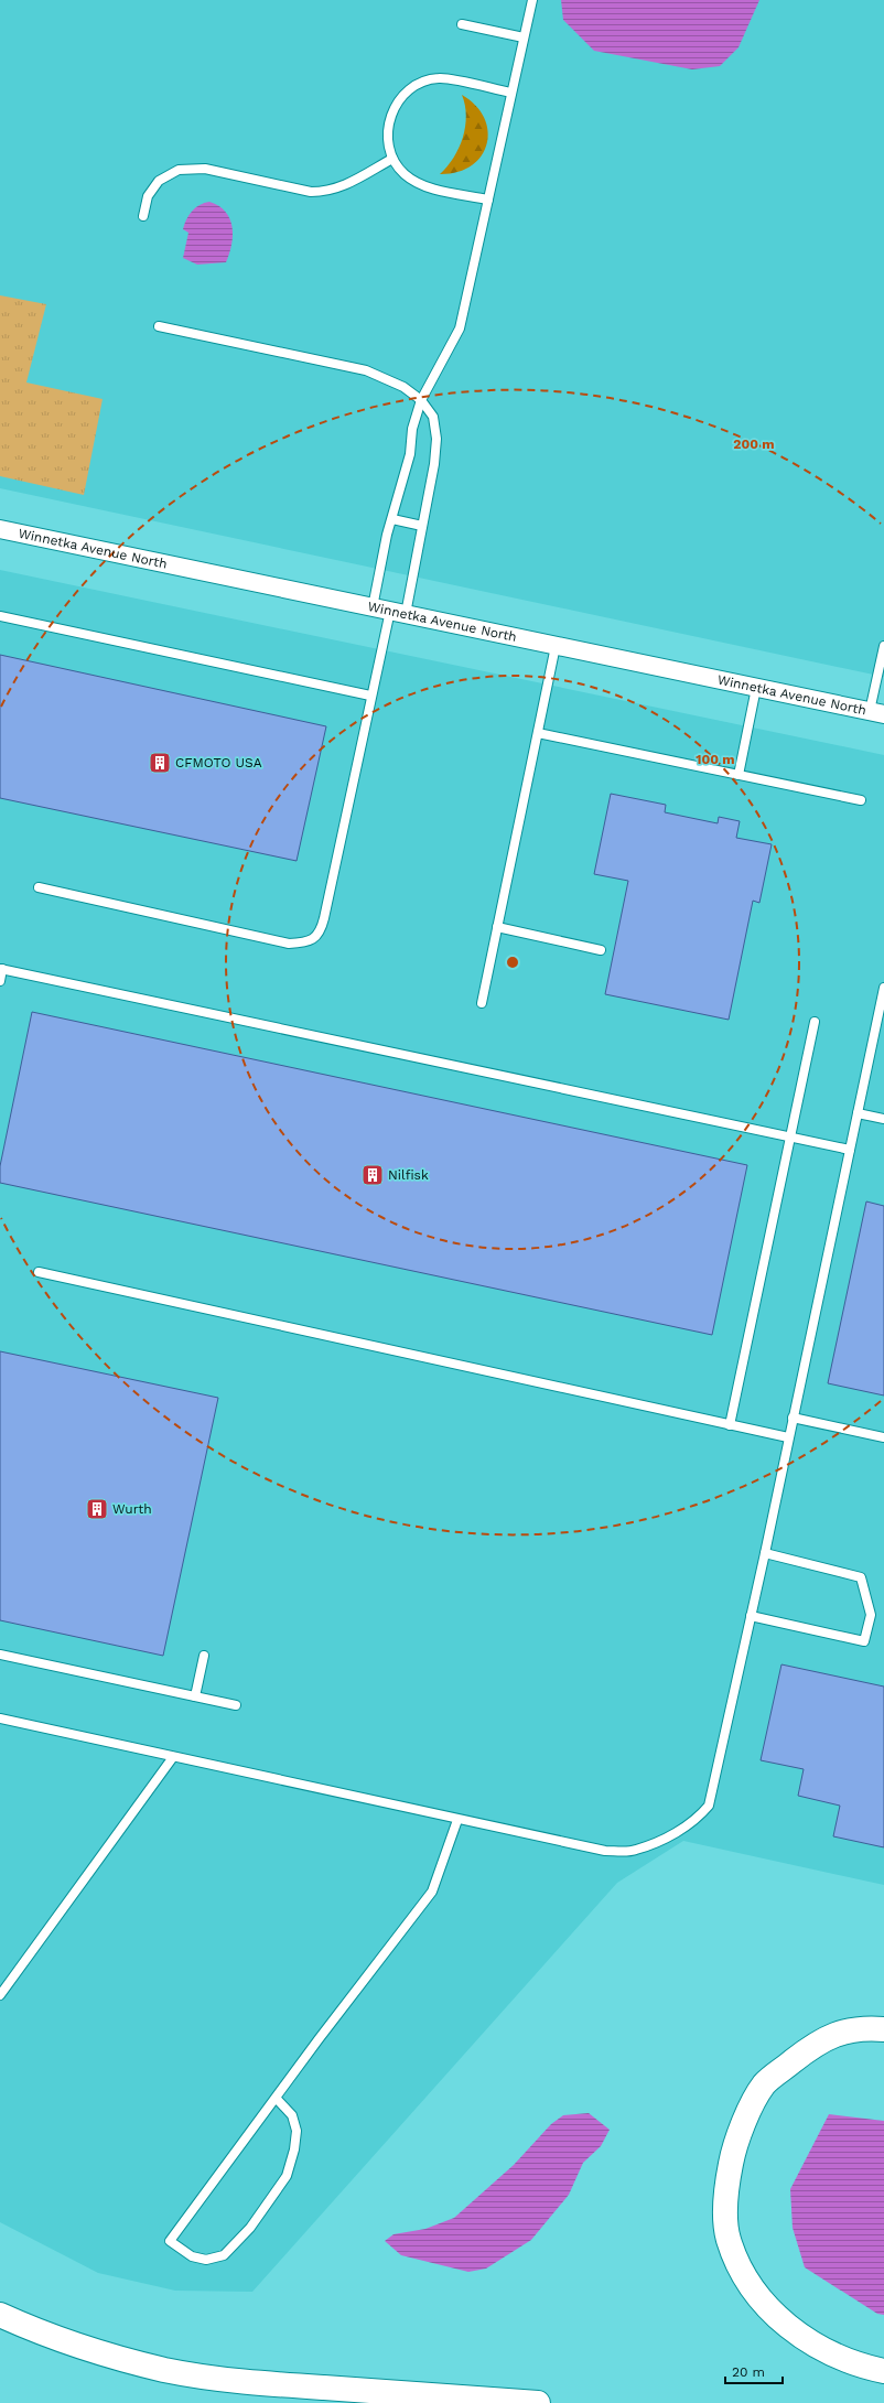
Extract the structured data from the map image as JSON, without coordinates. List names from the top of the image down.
{
  "streets": {
    "street": ["Winnetka Avenue North"]
  },
  "places": {
    "building": ["CFMOTO USA", "Nilfisk", "Wurth"]
  },
  "scale_bar": "20 m",
  "rings": ["200 m", "100 m"]
}
